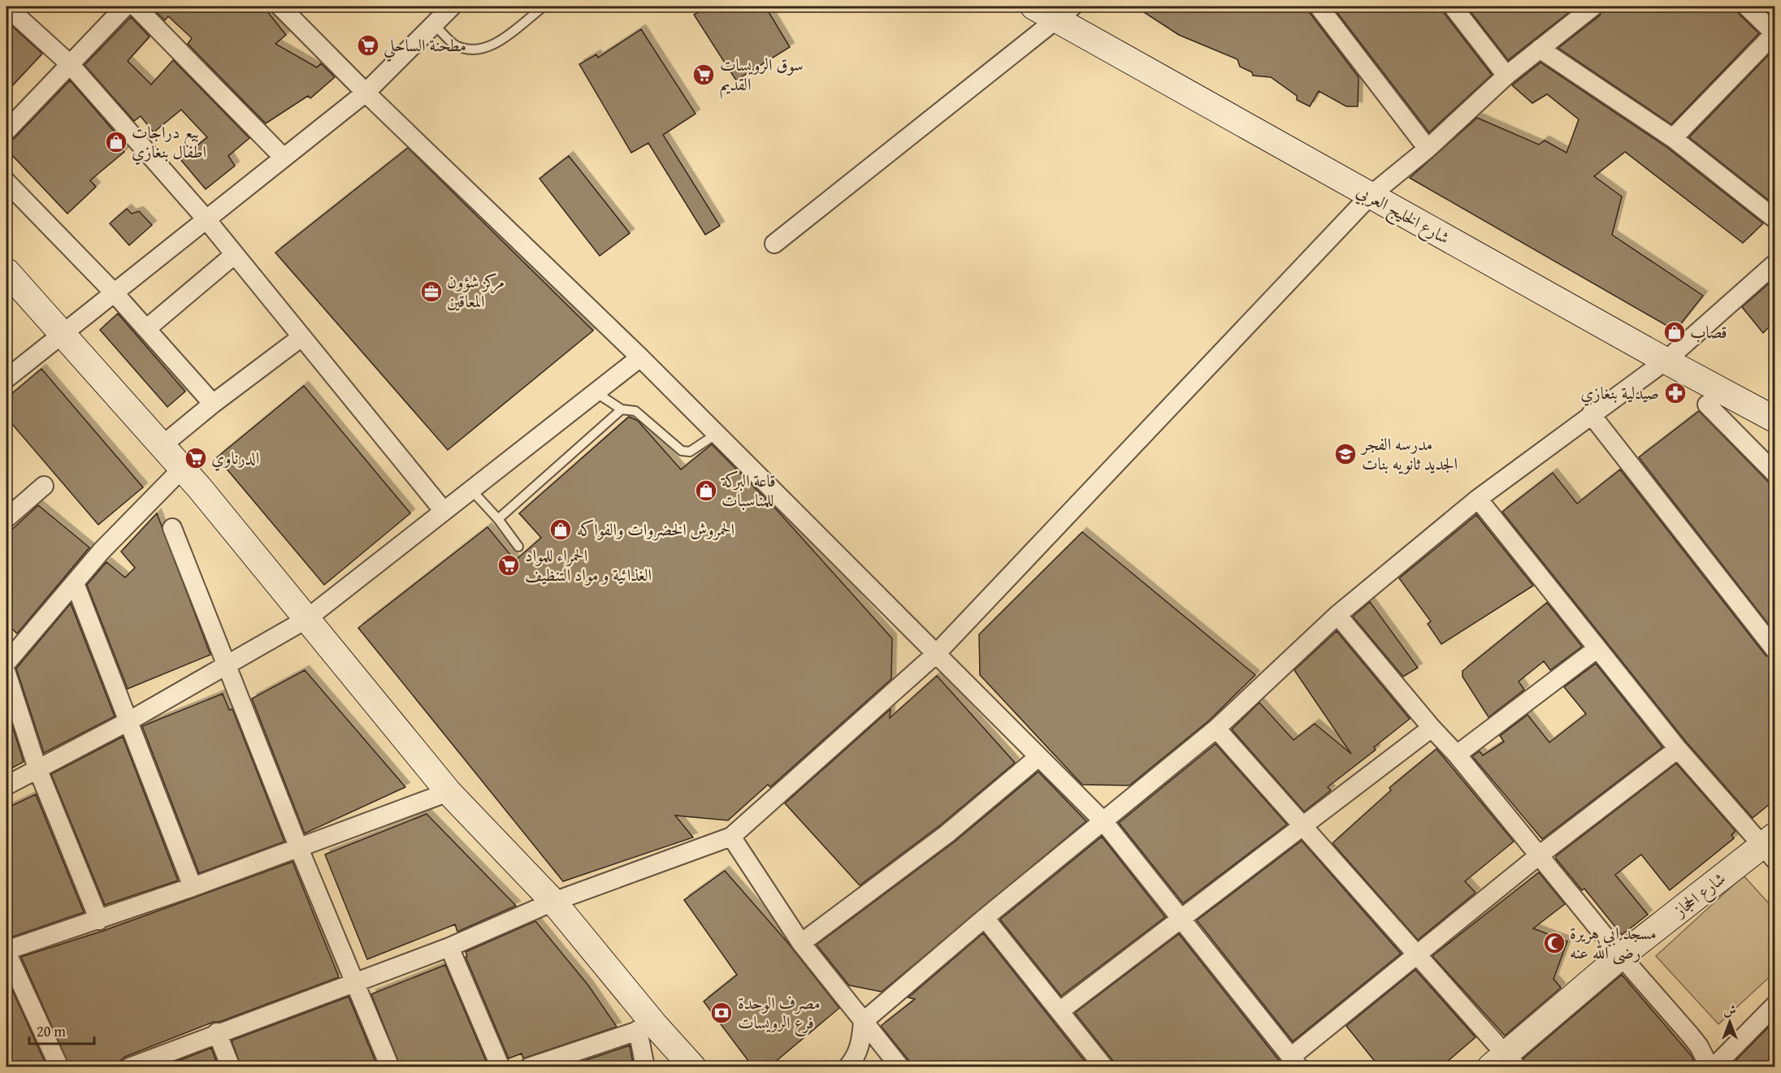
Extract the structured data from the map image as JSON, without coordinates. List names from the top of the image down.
{
  "streets": {
    "main road": ["شارع الخليج العربي", "شارع الحجاز"]
  },
  "places": {
    "supermarket": [
      "مطحنة الساحلي",
      "سوق الرويسات القديم",
      "الدرناوي",
      "الحمراء للمواد الغذائية و مواد التنظيف"
    ],
    "shop": [
      "بيع دراجات اطفال بنغازي",
      "قصاب",
      "قاعة البركة للمناسبات",
      "الحمروش الخضروات والفواكه"
    ],
    "office": ["مركز شؤون المعاقين"],
    "pharmacy": ["صيدلية بنغازي"],
    "school or university": ["مدرسه الفجر الجديد ثانويه بنات"],
    "mosque": ["مسجد ابي هريرة رضى الله عنه"],
    "bank": ["مصرف الوحدة فرع الرويسات"]
  },
  "scale_bar": "20 m",
  "north": "top"
}
